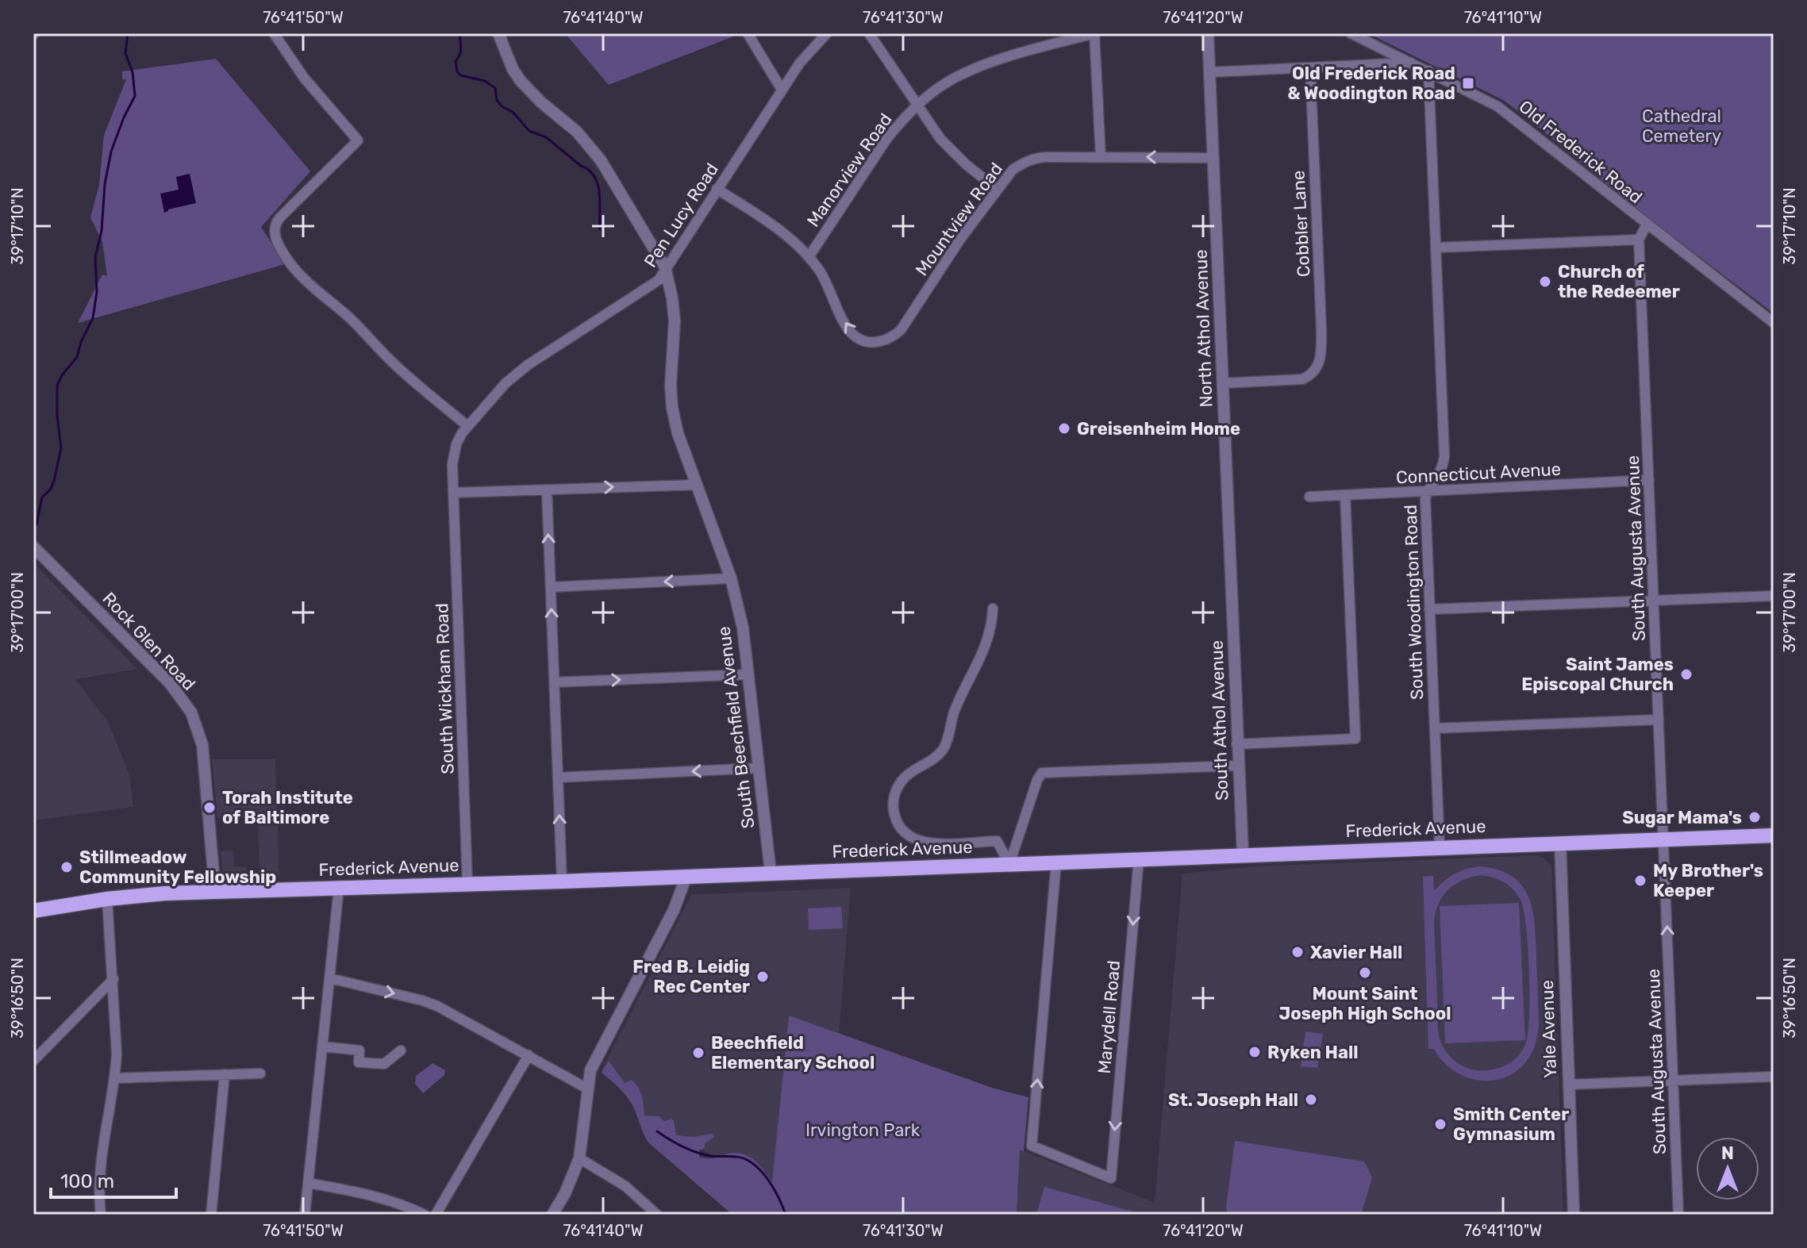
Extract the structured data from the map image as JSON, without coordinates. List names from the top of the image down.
{
  "streets": {
    "main road": ["Frederick Avenue"],
    "street": [
      "Old Frederick Road",
      "Manorview Road",
      "Pen Lucy Road",
      "Mountview Road",
      "Cobbler Lane",
      "North Athol Avenue",
      "Connecticut Avenue",
      "South Augusta Avenue",
      "South Woodington Road",
      "Rock Glen Road",
      "South Wickham Road",
      "South Athol Avenue",
      "South Beechfield Avenue",
      "Marydell Road",
      "Yale Avenue"
    ]
  },
  "crossings": [
    ["Old Frederick Road", "South Woodington Road"],
    ["Manorview Road", "Mountview Road"],
    ["Pen Lucy Road", "South Wickham Road"],
    ["Pen Lucy Road", "South Beechfield Avenue"],
    ["Mountview Road", "North Athol Avenue"],
    ["Cobbler Lane", "North Athol Avenue"],
    ["North Athol Avenue", "South Athol Avenue"],
    ["Connecticut Avenue", "South Augusta Avenue"],
    ["Connecticut Avenue", "South Woodington Road"],
    ["South Augusta Avenue", "Frederick Avenue"],
    ["South Woodington Road", "Frederick Avenue"],
    ["Rock Glen Road", "Frederick Avenue"],
    ["South Wickham Road", "Frederick Avenue"],
    ["South Athol Avenue", "Frederick Avenue"],
    ["South Beechfield Avenue", "Frederick Avenue"],
    ["Frederick Avenue", "Marydell Road"],
    ["Frederick Avenue", "Yale Avenue"]
  ],
  "parks": ["Cathedral Cemetery", "Irvington Park"],
  "places": {
    "transit": ["Old Frederick Road & Woodington Road"],
    "other": [
      "Church of the Redeemer",
      "Greisenheim Home",
      "Saint James Episcopal Church",
      "Torah Institute of Baltimore",
      "Sugar Mama's",
      "Stillmeadow Community Fellowship",
      "My Brother's Keeper",
      "Xavier Hall",
      "Mount Saint Joseph High School",
      "Fred B. Leidig Rec Center",
      "Ryken Hall",
      "Beechfield Elementary School",
      "St. Joseph Hall",
      "Smith Center Gymnasium"
    ]
  },
  "scale_bar": "100 m",
  "north": "top",
  "coordinates": [
    "76°41'50\"W",
    "76°41'40\"W",
    "76°41'30\"W",
    "76°41'20\"W",
    "76°41'10\"W",
    "39°17'10\"N",
    "39°17'00\"N",
    "39°16'50\"N"
  ]
}
